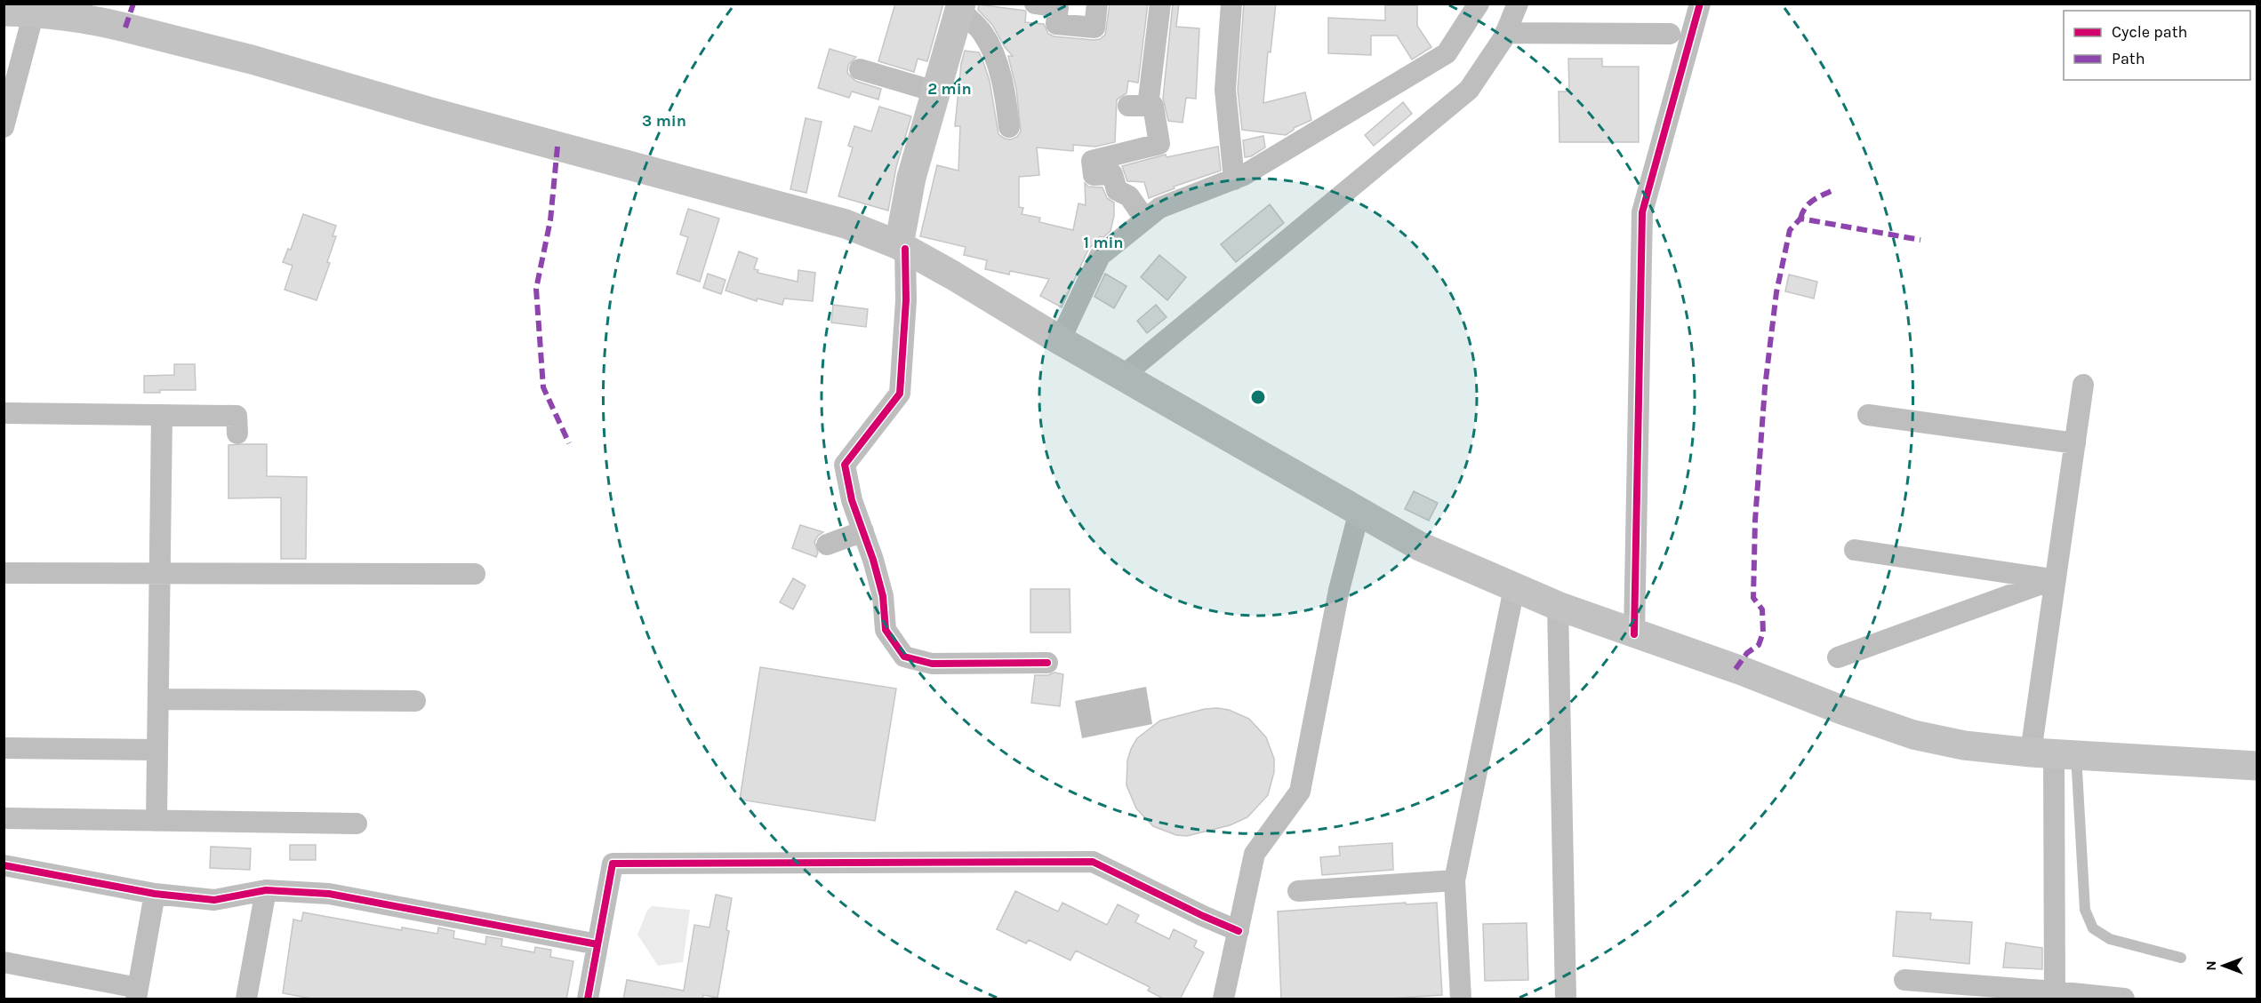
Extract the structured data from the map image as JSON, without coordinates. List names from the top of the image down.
{
  "legend": ["Cycle path", "Path"],
  "north": "left",
  "rings": ["2 min", "3 min", "1 min"]
}
